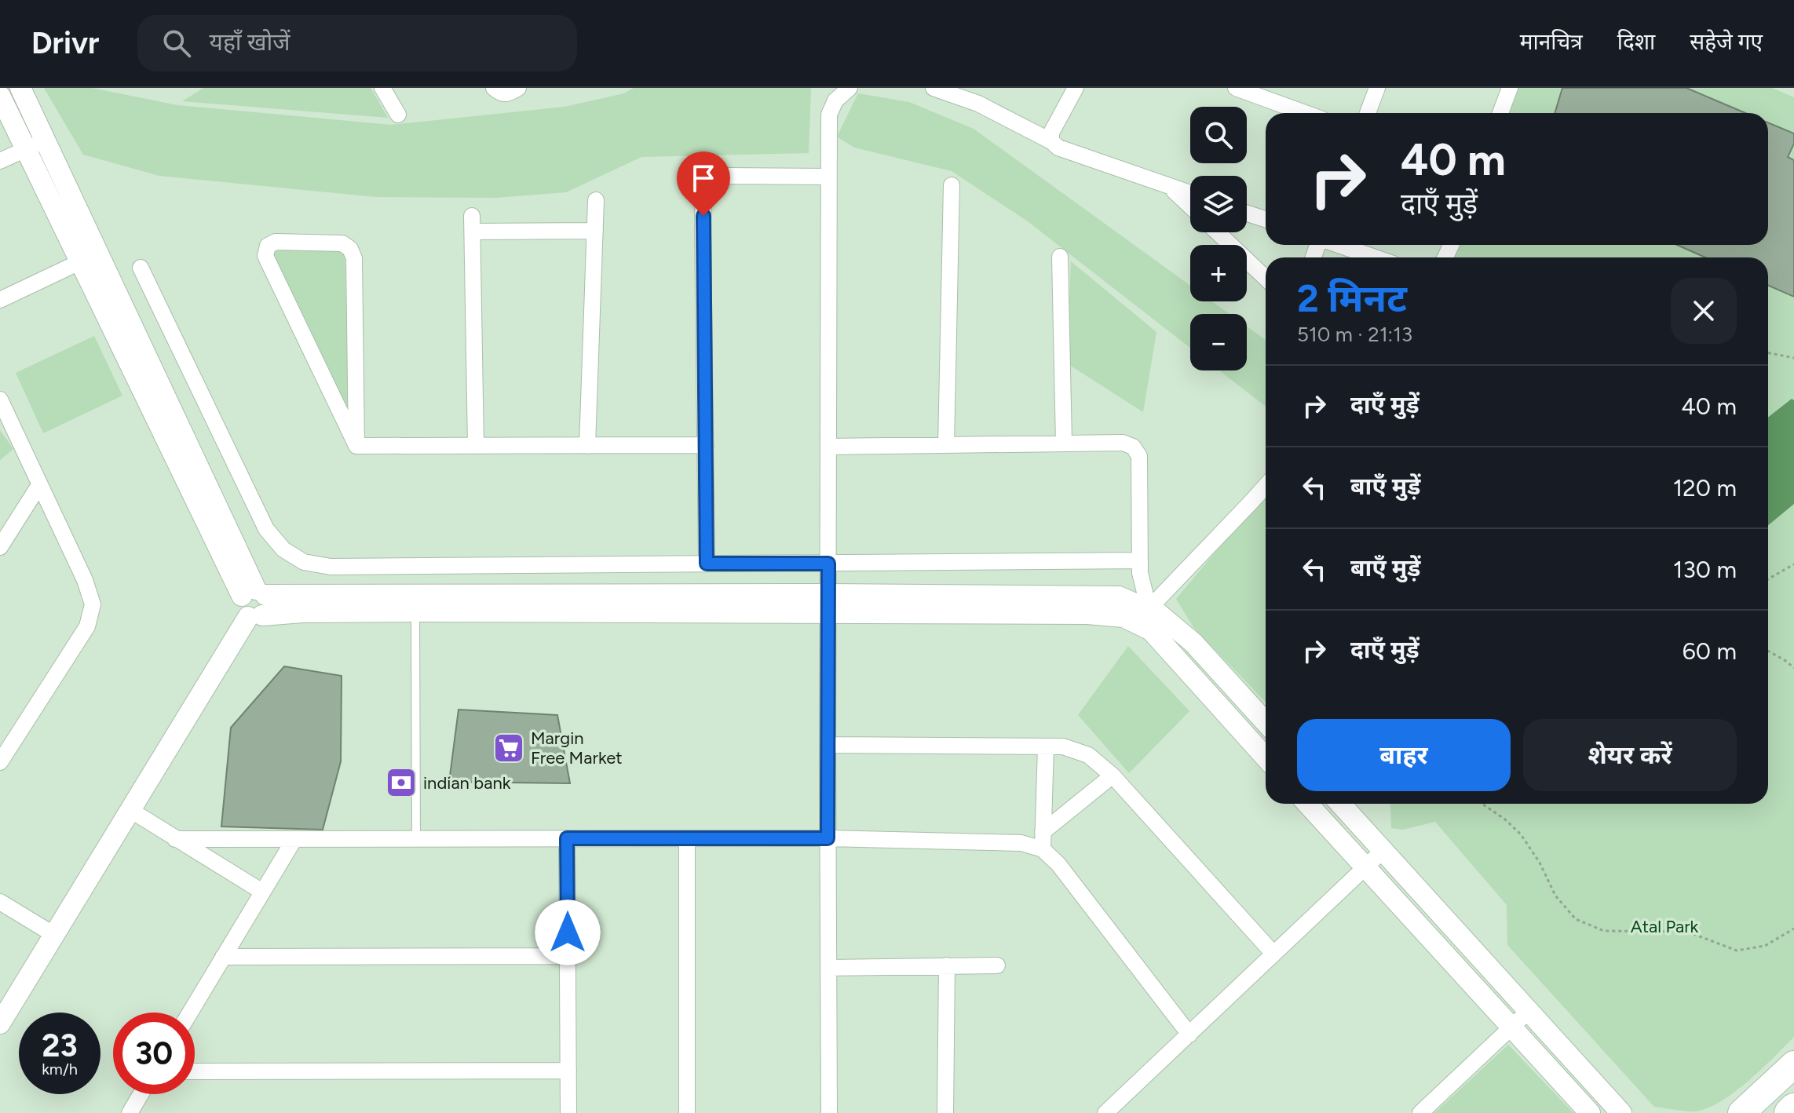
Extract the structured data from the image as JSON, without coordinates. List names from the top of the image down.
{
  "parks": ["Atal Park"],
  "places": {
    "supermarket": ["Margin Free Market"],
    "bank": ["indian bank"]
  },
  "page": {
    "header": "Drivr",
    "search": "यहाँ खोजें",
    "nav": ["मानचित्र", "दिशा", "सहेजे गए"],
    "map_buttons": ["+", "−"],
    "turn": ["40 m", "दाएँ मुड़ें"],
    "heading": ["2 मिनट", "510 m · 21:13"],
    "list": [
      {
        "name": "दाएँ मुड़ें",
        "value": "40 m"
      },
      {
        "name": "बाएँ मुड़ें",
        "value": "120 m"
      },
      {
        "name": "बाएँ मुड़ें",
        "value": "130 m"
      },
      {
        "name": "दाएँ मुड़ें",
        "value": "60 m"
      }
    ],
    "buttons": ["बाहर", "शेयर करें"],
    "speed": "23 km/h",
    "limit": "30"
  }
}
